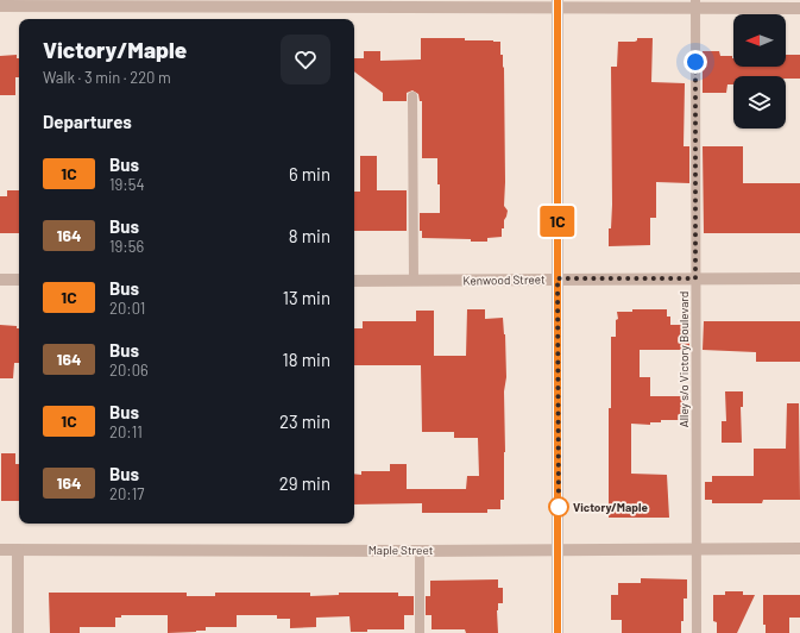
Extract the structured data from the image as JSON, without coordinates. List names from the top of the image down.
{
  "streets": {
    "street": ["Kenwood Street", "Maple Street"],
    "lane": ["Alley s/o Victory Boulevard"]
  },
  "crossings": [
    ["Kenwood Street", "Alley s/o Victory Boulevard"],
    ["Alley s/o Victory Boulevard", "Maple Street"]
  ],
  "places": ["Victory/Maple"],
  "lines": ["bus line 1C"],
  "north": "left",
  "page": {
    "on_map": "1C",
    "heading": [
      ["Victory/Maple", "Walk · 3 min · 220 m"],
      "Departures"
    ],
    "list": [
      {
        "mark": "1C",
        "name": "Bus",
        "note": "19:54",
        "value": "6 min"
      },
      {
        "mark": "164",
        "name": "Bus",
        "note": "19:56",
        "value": "8 min"
      },
      {
        "mark": "1C",
        "name": "Bus",
        "note": "20:01",
        "value": "13 min"
      },
      {
        "mark": "164",
        "name": "Bus",
        "note": "20:06",
        "value": "18 min"
      },
      {
        "mark": "1C",
        "name": "Bus",
        "note": "20:11",
        "value": "23 min"
      },
      {
        "mark": "164",
        "name": "Bus",
        "note": "20:17",
        "value": "29 min"
      }
    ]
  }
}
